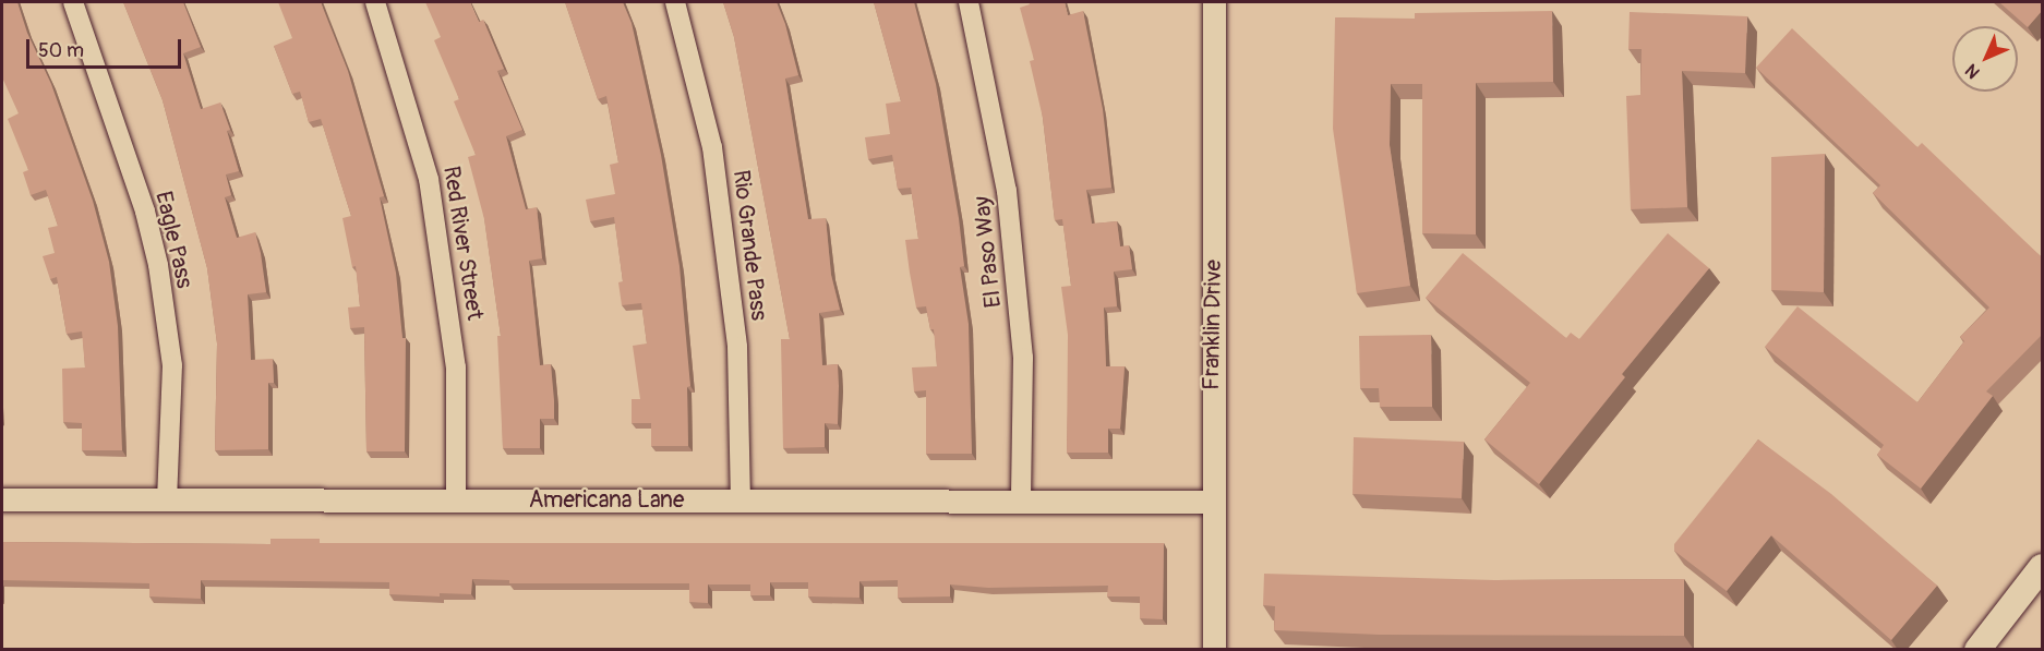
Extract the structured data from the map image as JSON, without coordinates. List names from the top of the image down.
{
  "streets": {
    "street": [
      "Eagle Pass",
      "Red River Street",
      "Rio Grande Pass",
      "El Paso Way",
      "Franklin Drive",
      "Americana Lane"
    ]
  },
  "crossings": [
    ["Eagle Pass", "Americana Lane"],
    ["Red River Street", "Americana Lane"],
    ["Rio Grande Pass", "Americana Lane"],
    ["El Paso Way", "Americana Lane"],
    ["Franklin Drive", "Americana Lane"]
  ],
  "scale_bar": "50 m",
  "north": "bottom left"
}
